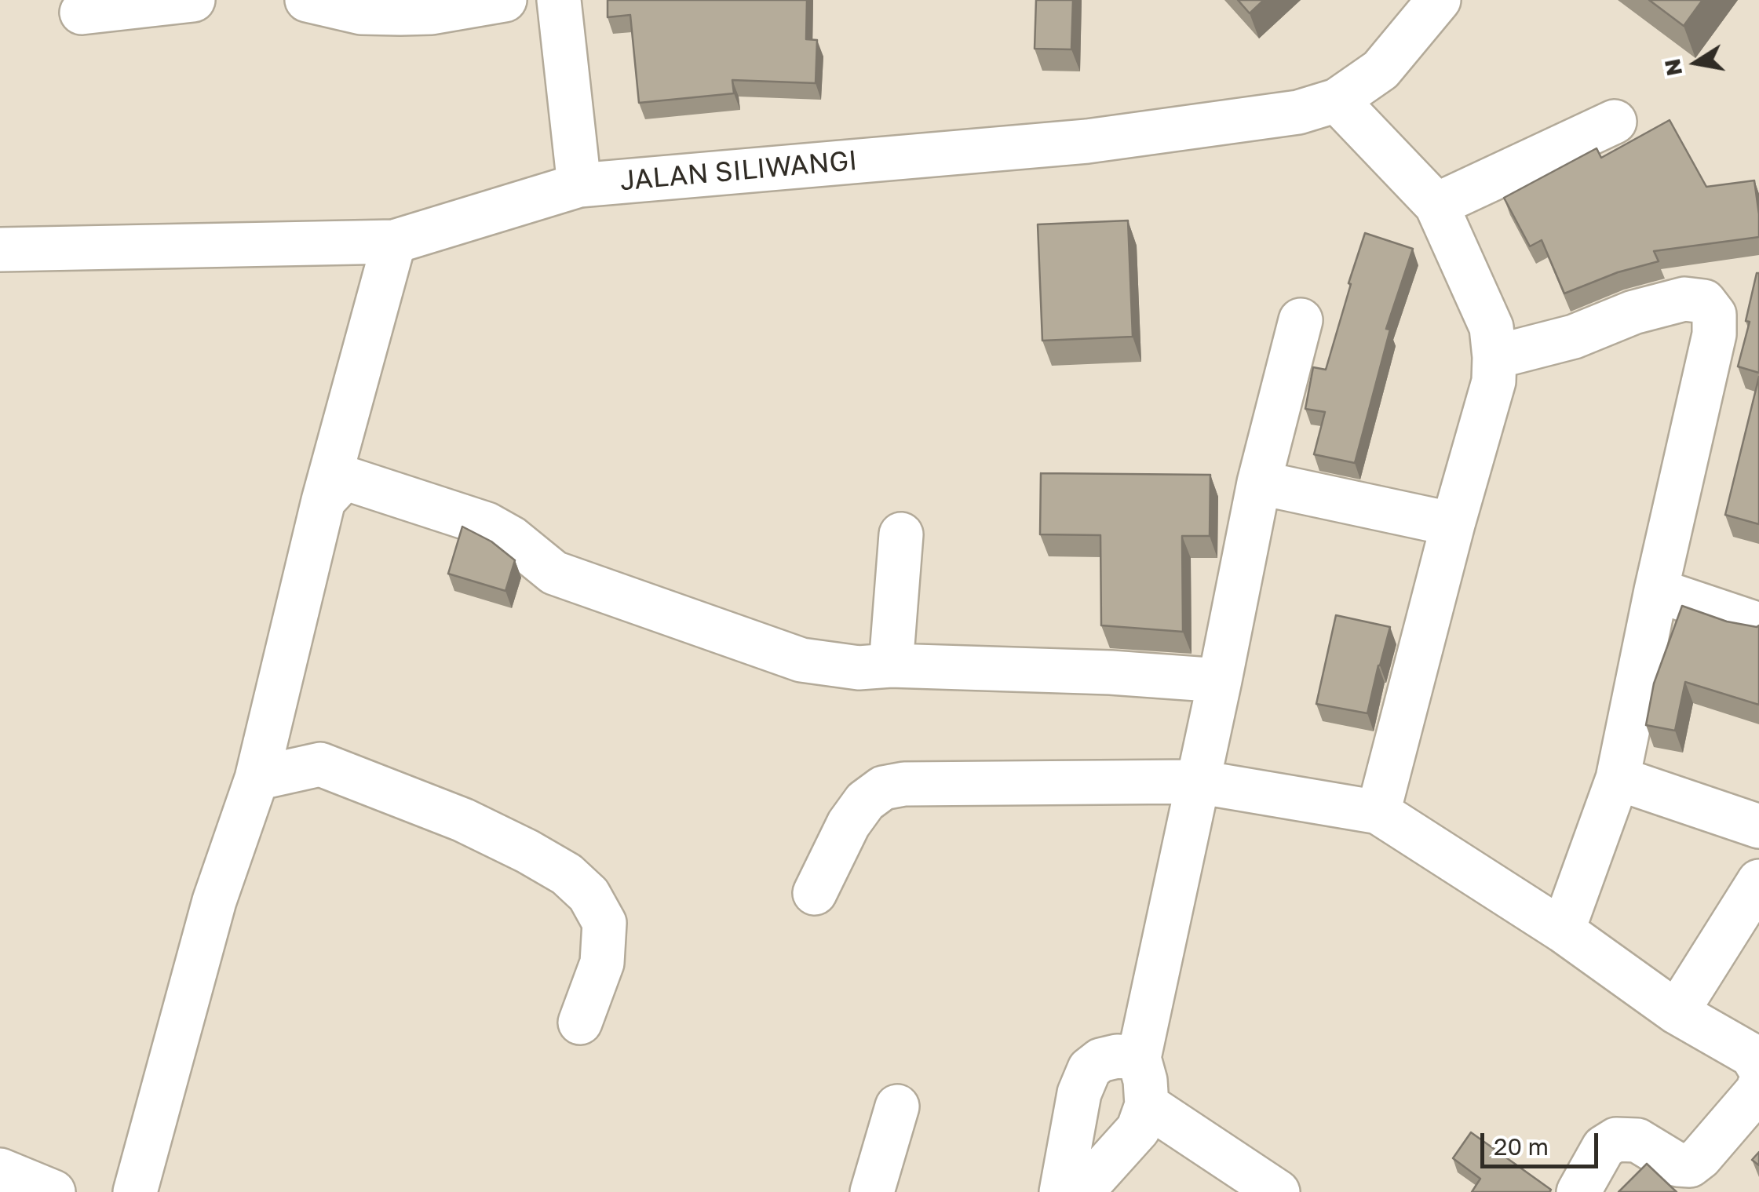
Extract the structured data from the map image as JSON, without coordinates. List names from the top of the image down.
{
  "streets": {
    "street": ["JALAN SILIWANGI"]
  },
  "scale_bar": "20 m",
  "north": "left"
}
